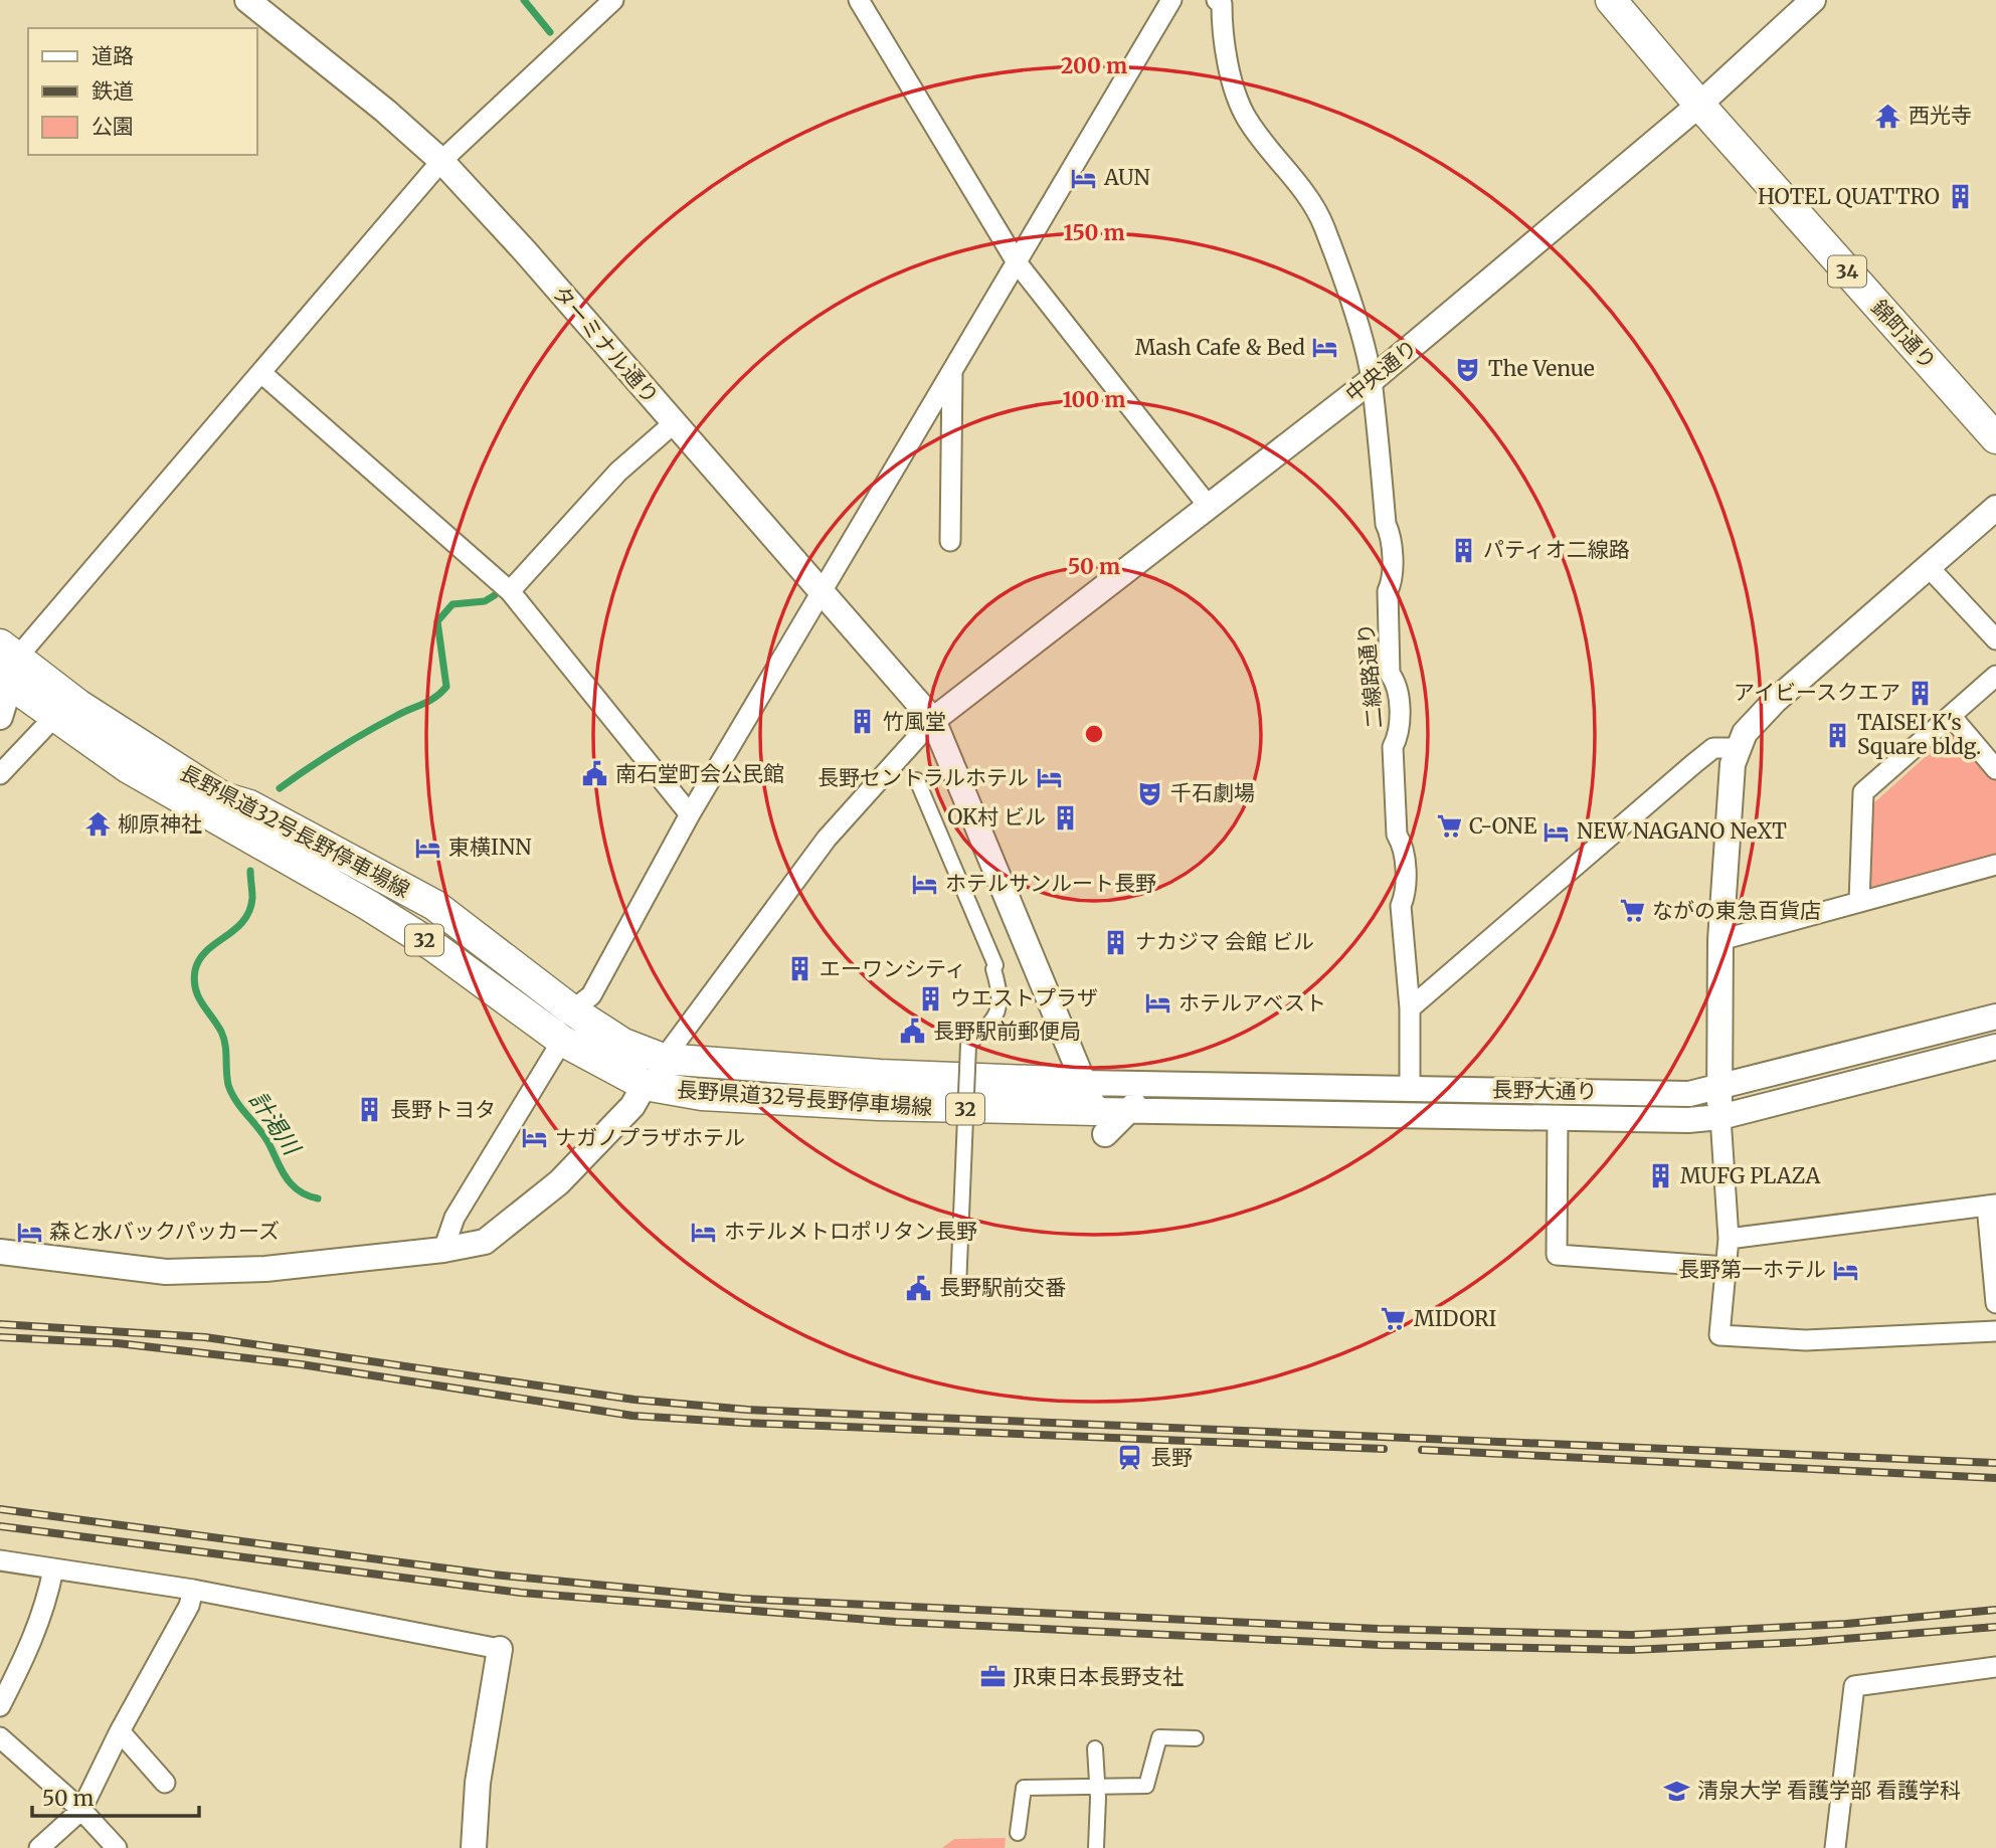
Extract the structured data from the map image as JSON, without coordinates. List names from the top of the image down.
{
  "streets": {
    "main road": [
      "34",
      "錦町通り",
      "長野県道32号長野停車場線",
      "32"
    ],
    "street": [
      "ターミナル通り",
      "中央通り",
      "二線路通り",
      "長野大通り"
    ]
  },
  "crossings": [
    ["34", "錦町通り"],
    ["34", "中央通り"],
    ["錦町通り", "中央通り"],
    ["ターミナル通り", "中央通り"],
    ["ターミナル通り", "長野県道32号長野停車場線"],
    ["ターミナル通り", "長野大通り"],
    ["中央通り", "二線路通り"],
    ["二線路通り", "長野大通り"],
    ["長野県道32号長野停車場線", "長野大通り"]
  ],
  "water": ["計渇川"],
  "places": {
    "temple": ["西光寺", "柳原神社"],
    "hotel": [
      "AUN",
      "Mash Cafe & Bed",
      "長野セントラルホテル",
      "NEW NAGANO NeXT",
      "東横INN",
      "ホテルサンルート長野",
      "ホテルアベスト",
      "ナガノプラザホテル",
      "森と水バックパッカーズ",
      "ホテルメトロポリタン長野",
      "長野第一ホテル"
    ],
    "building": [
      "HOTEL QUATTRO",
      "パティオ二線路",
      "アイビースクエア",
      "竹風堂",
      "TAISEI K's Square bldg.",
      "OK村 ビル",
      "ナカジマ 会館 ビル",
      "エーワンシティ",
      "ウエストプラザ",
      "長野トヨタ",
      "MUFG PLAZA"
    ],
    "theatre": ["The Venue", "千石劇場"],
    "public building": ["南石堂町会公民館", "長野駅前郵便局", "長野駅前交番"],
    "supermarket": ["C-ONE", "ながの東急百貨店", "MIDORI"],
    "station": ["長野"],
    "office": ["JR東日本長野支社"],
    "school or university": ["清泉大学 看護学部 看護学科"]
  },
  "legend": ["道路", "鉄道", "公園"],
  "scale_bar": "50 m",
  "rings": [
    "200 m",
    "150 m",
    "100 m",
    "50 m"
  ]
}
